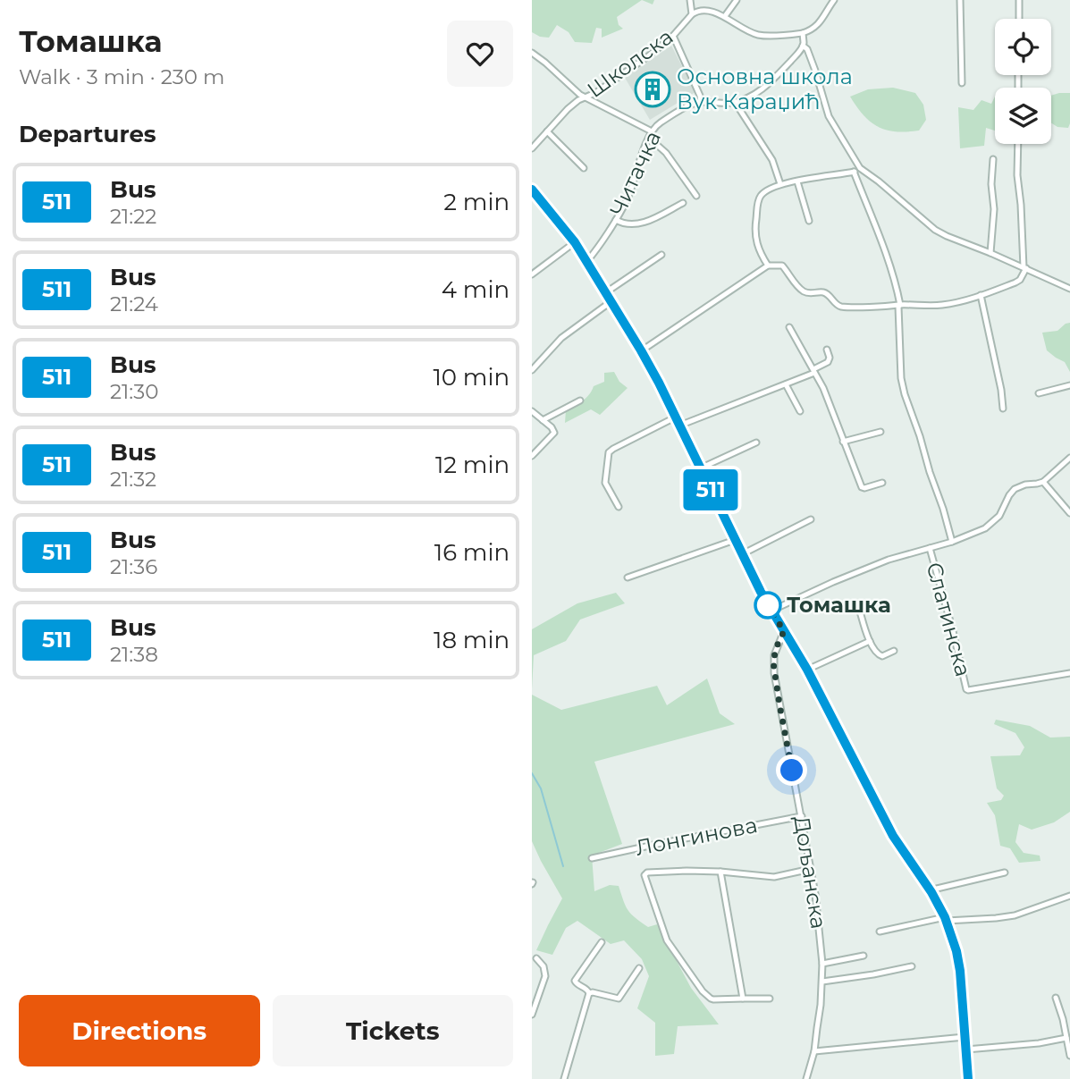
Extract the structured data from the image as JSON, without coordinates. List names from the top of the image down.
{
  "streets": {
    "street": [
      "Школска",
      "Читачка",
      "Слатинска",
      "Лонгинова",
      "Дољанска"
    ]
  },
  "crossings": [
    ["Лонгинова", "Дољанска"]
  ],
  "places": {
    "building": ["Основна школа Вук Караџић"],
    "other": ["Томашка"]
  },
  "lines": ["bus line 511"],
  "page": {
    "heading": [
      ["Томашка", "Walk · 3 min · 230 m"],
      "Departures"
    ],
    "on_map": "511",
    "list": [
      {
        "mark": "511",
        "name": "Bus",
        "note": "21:22",
        "value": "2 min"
      },
      {
        "mark": "511",
        "name": "Bus",
        "note": "21:24",
        "value": "4 min"
      },
      {
        "mark": "511",
        "name": "Bus",
        "note": "21:30",
        "value": "10 min"
      },
      {
        "mark": "511",
        "name": "Bus",
        "note": "21:32",
        "value": "12 min"
      },
      {
        "mark": "511",
        "name": "Bus",
        "note": "21:36",
        "value": "16 min"
      },
      {
        "mark": "511",
        "name": "Bus",
        "note": "21:38",
        "value": "18 min"
      }
    ],
    "buttons": ["Directions", "Tickets"]
  }
}
